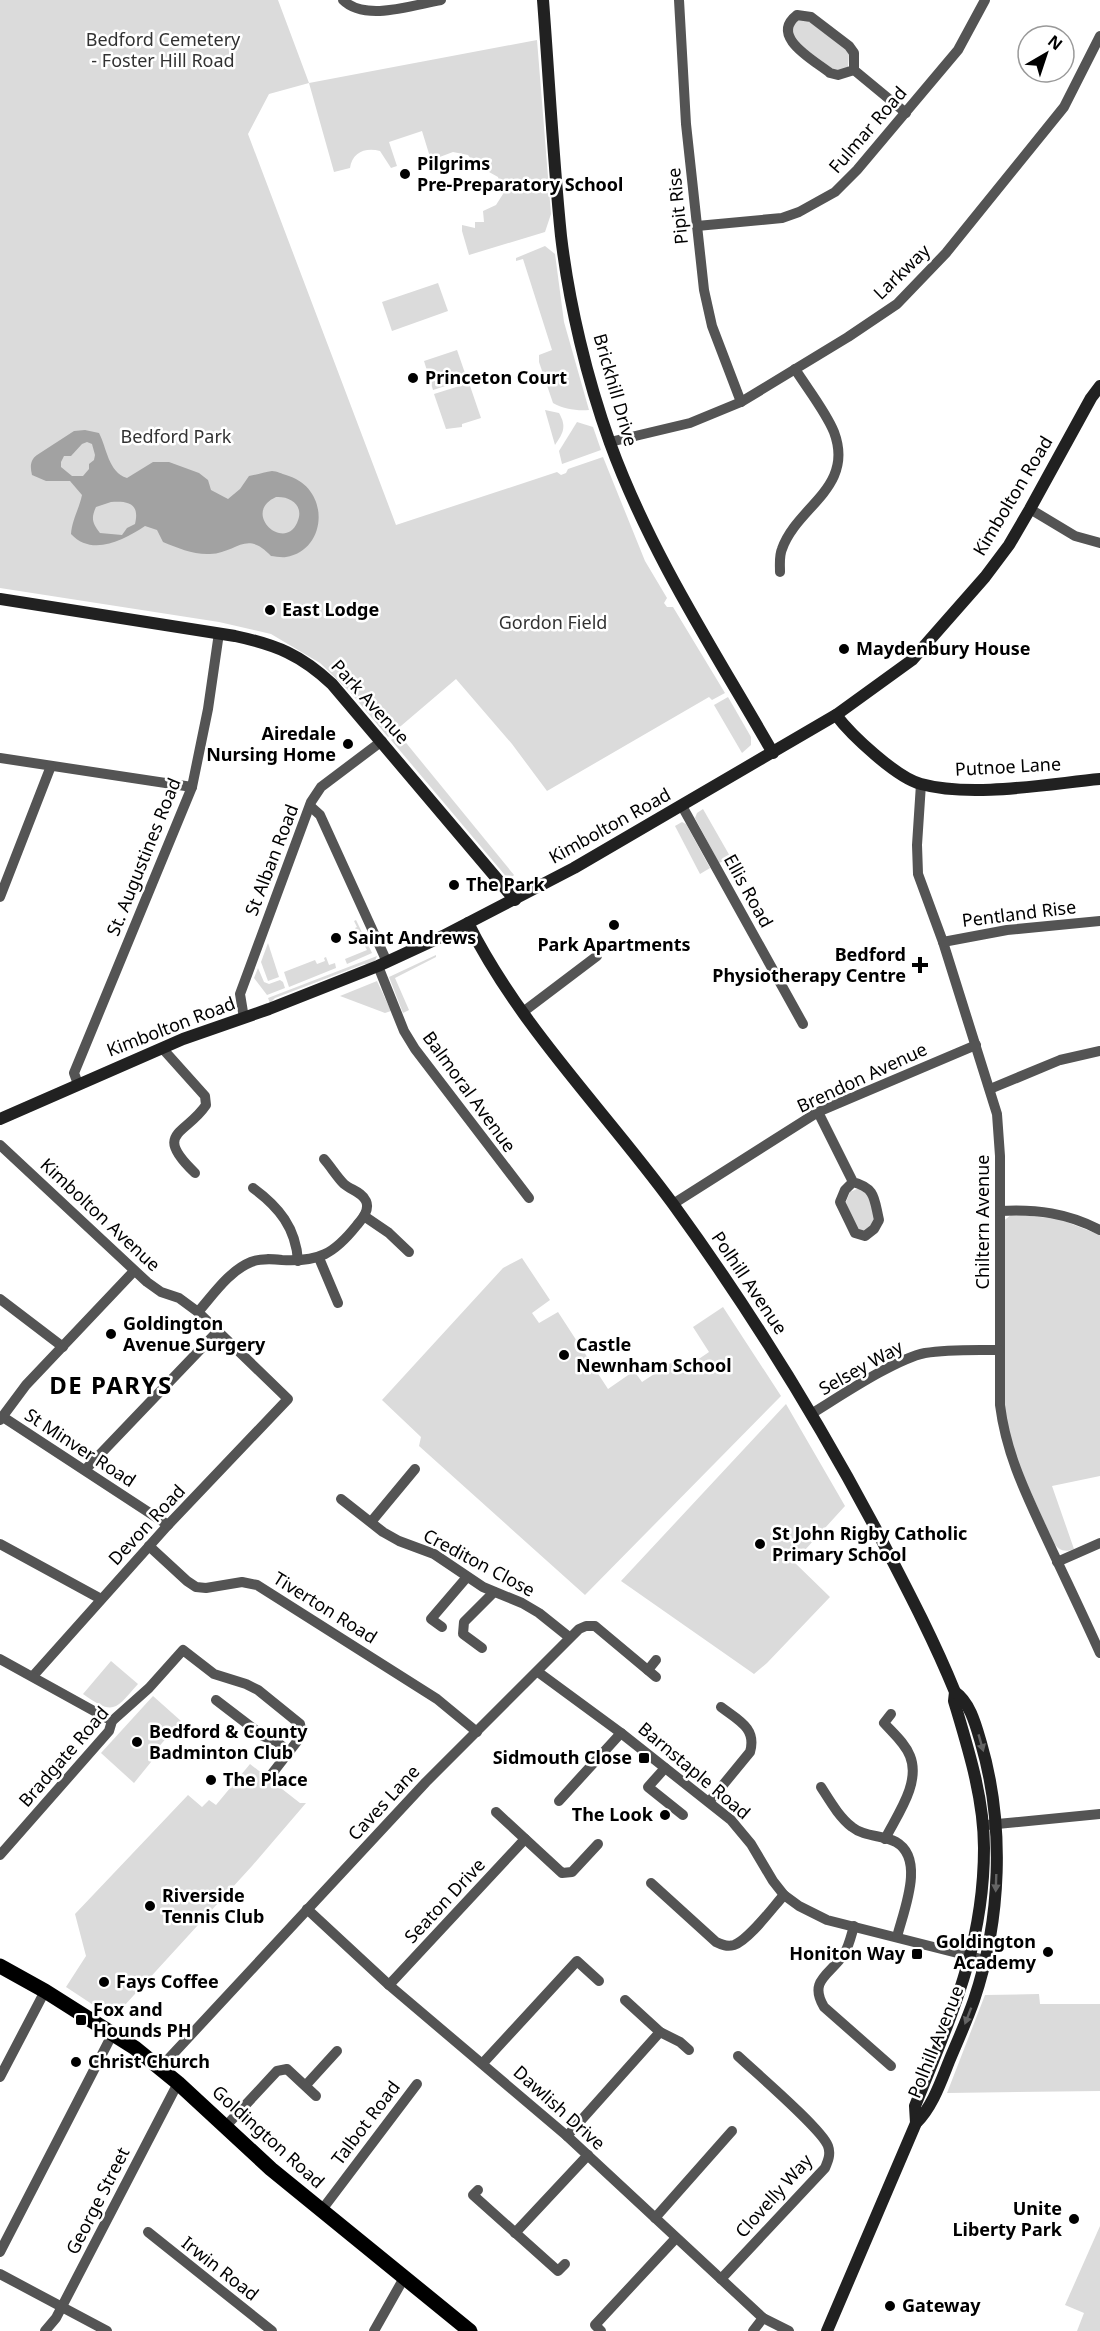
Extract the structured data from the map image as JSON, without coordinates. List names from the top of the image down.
{
  "streets": {
    "main road": ["Goldington Road"],
    "street": [
      "Fulmar Road",
      "Pipit Rise",
      "Larkway",
      "Brickhill Drive",
      "Kimbolton Road",
      "Park Avenue",
      "Putnoe Lane",
      "St. Augustines Road",
      "St Alban Road",
      "Ellis Road",
      "Pentland Rise",
      "Brendon Avenue",
      "Balmoral Avenue",
      "Kimbolton Avenue",
      "Chiltern Avenue",
      "Polhill Avenue",
      "Selsey Way",
      "St Minver Road",
      "Devon Road",
      "Crediton Close",
      "Tiverton Road",
      "Bradgate Road",
      "Barnstaple Road",
      "Caves Lane",
      "Seaton Drive",
      "Dawlish Drive",
      "Talbot Road",
      "Clovelly Way",
      "George Street",
      "Irwin Road"
    ]
  },
  "crossings": [
    ["Fulmar Road", "Pipit Rise"],
    ["Pipit Rise", "Larkway"],
    ["Larkway", "Brickhill Drive"],
    ["Brickhill Drive", "Kimbolton Road"],
    ["Kimbolton Road", "Park Avenue"],
    ["Kimbolton Road", "Putnoe Lane"],
    ["Kimbolton Road", "St. Augustines Road"],
    ["Kimbolton Road", "St Alban Road"],
    ["Kimbolton Road", "Ellis Road"],
    ["Kimbolton Road", "Balmoral Avenue"],
    ["Kimbolton Road", "Polhill Avenue"],
    ["Park Avenue", "St. Augustines Road"],
    ["Park Avenue", "St Alban Road"],
    ["Putnoe Lane", "Chiltern Avenue"],
    ["St Alban Road", "Balmoral Avenue"],
    ["Pentland Rise", "Chiltern Avenue"],
    ["Brendon Avenue", "Chiltern Avenue"],
    ["Brendon Avenue", "Polhill Avenue"],
    ["Kimbolton Avenue", "Devon Road"],
    ["Chiltern Avenue", "Selsey Way"],
    ["Polhill Avenue", "Selsey Way"],
    ["Polhill Avenue", "Barnstaple Road"],
    ["St Minver Road", "Devon Road"],
    ["Devon Road", "Tiverton Road"],
    ["Crediton Close", "Caves Lane"],
    ["Tiverton Road", "Caves Lane"],
    ["Barnstaple Road", "Caves Lane"],
    ["Caves Lane", "Dawlish Drive"],
    ["Caves Lane", "Goldington Road"],
    ["Seaton Drive", "Dawlish Drive"],
    ["Dawlish Drive", "Clovelly Way"],
    ["Talbot Road", "Goldington Road"],
    ["Goldington Road", "George Street"]
  ],
  "districts": ["DE PARYS"],
  "parks": ["Bedford Cemetery - Foster Hill Road", "Bedford Park", "Gordon Field"],
  "places": {
    "other": [
      "Pilgrims Pre-Preparatory School",
      "Princeton Court",
      "East Lodge",
      "Maydenbury House",
      "Airedale Nursing Home",
      "The Park",
      "Park Apartments",
      "Saint Andrews",
      "Goldington Avenue Surgery",
      "Castle Newnham School",
      "St John Rigby Catholic Primary School",
      "Bedford & County Badminton Club",
      "The Place",
      "The Look",
      "Riverside Tennis Club",
      "Goldington Academy",
      "Fays Coffee",
      "Christ Church",
      "Unite Liberty Park",
      "Gateway"
    ],
    "health": ["Bedford Physiotherapy Centre"],
    "transit": ["Sidmouth Close", "Honiton Way", "Fox and Hounds PH"]
  },
  "north": "top right"
}
